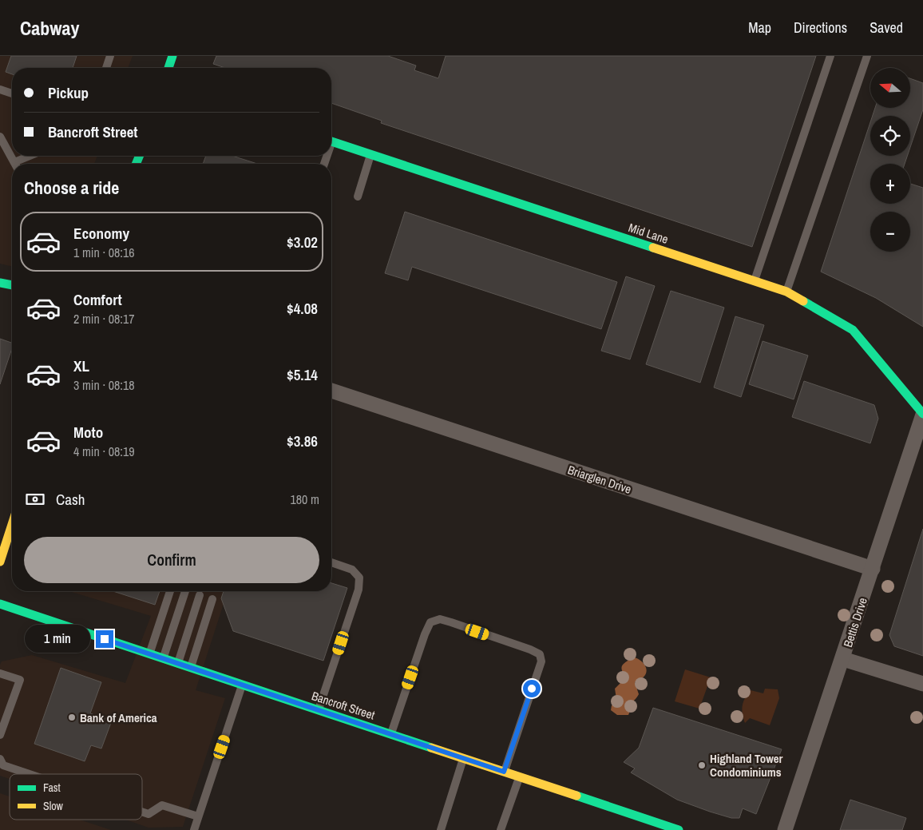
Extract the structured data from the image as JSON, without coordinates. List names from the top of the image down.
{
  "streets": {
    "street": [
      "Mid Lane",
      "Briarglen Drive",
      "Bettis Drive",
      "Bancroft Street"
    ]
  },
  "crossings": [
    ["Mid Lane", "Bettis Drive"],
    ["Briarglen Drive", "Bettis Drive"]
  ],
  "places": ["Bank of America", "Highland Tower Condominiums"],
  "legend": ["Fast", "Slow"],
  "north": "left",
  "page": {
    "header": "Cabway",
    "nav": ["Map", "Directions", "Saved"],
    "map_buttons": ["+", "−"],
    "banner": ["Pickup", "Bancroft Street"],
    "heading": "Choose a ride",
    "list": [
      {
        "name": "Economy",
        "note": "1 min · 08:16",
        "value": "$3.02"
      },
      {
        "name": "Comfort",
        "note": "2 min · 08:17",
        "value": "$4.08"
      },
      {
        "name": "XL",
        "note": "3 min · 08:18",
        "value": "$5.14"
      },
      {
        "name": "Moto",
        "note": "4 min · 08:19",
        "value": "$3.86"
      }
    ],
    "pay": ["Cash", "180 m"],
    "buttons": "Confirm",
    "bubble": "1 min"
  }
}
